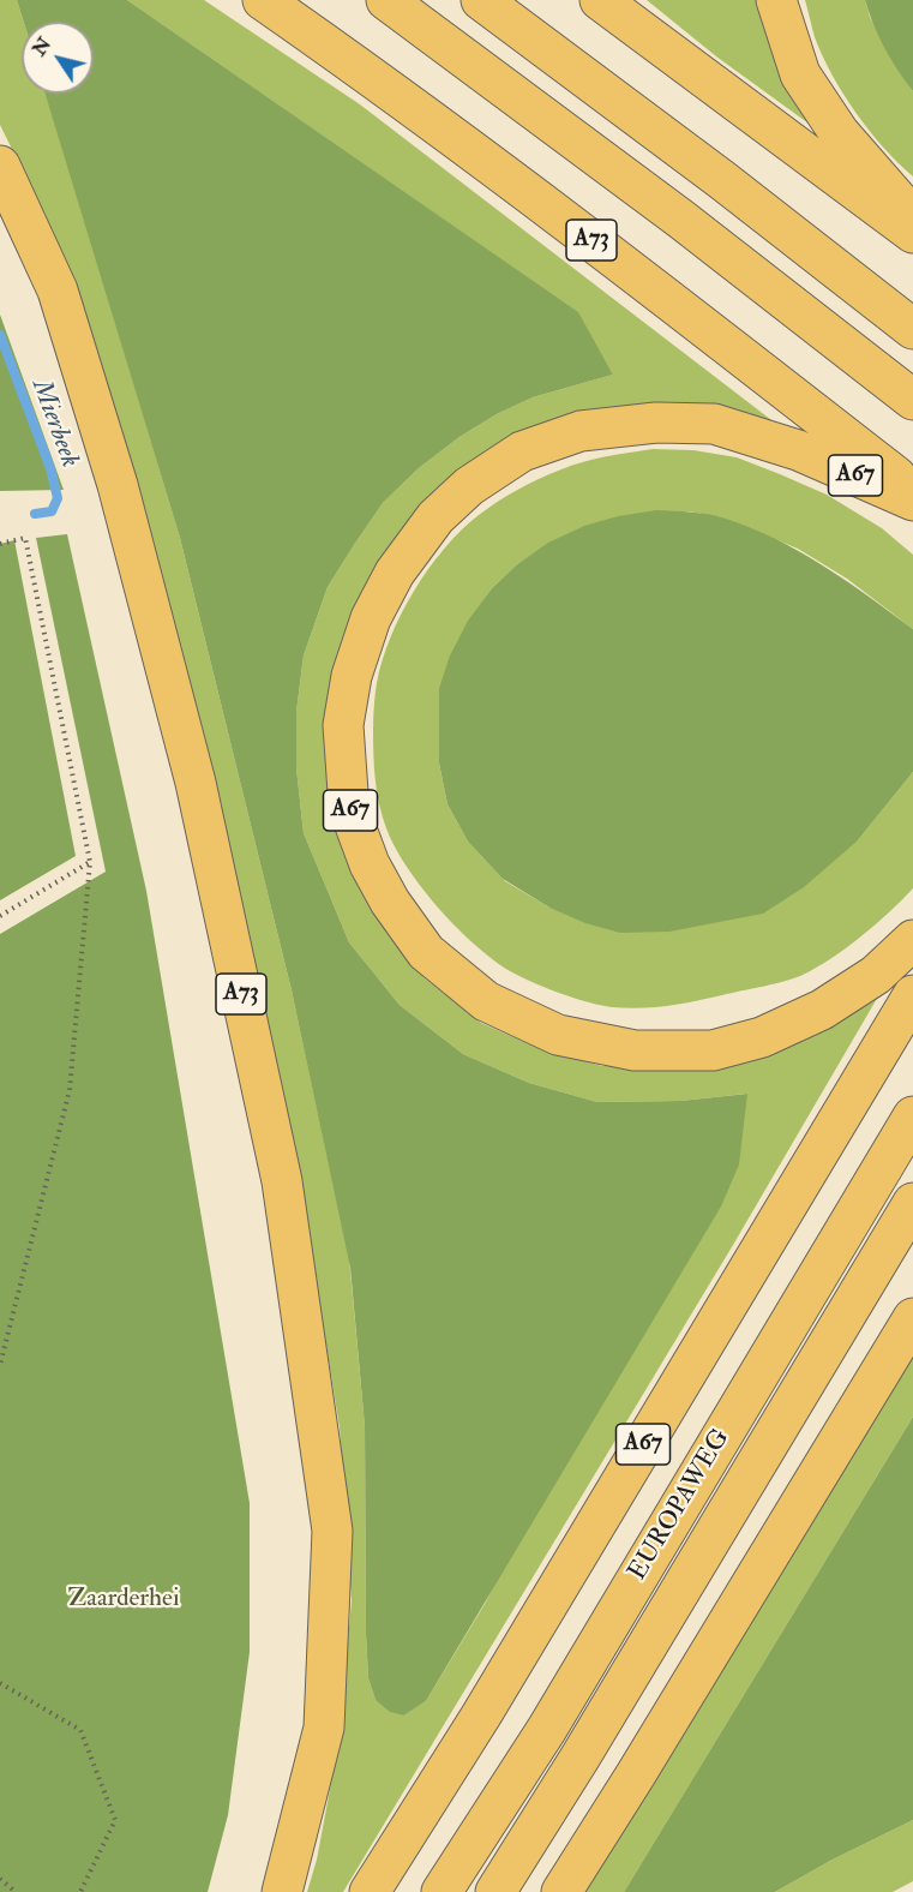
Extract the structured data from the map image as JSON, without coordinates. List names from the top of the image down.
{
  "streets": {
    "highway": ["A73", "A67", "EUROPAWEG"]
  },
  "water": ["Mierbeek"],
  "parks": ["Zaarderhei"],
  "north": "top left"
}
